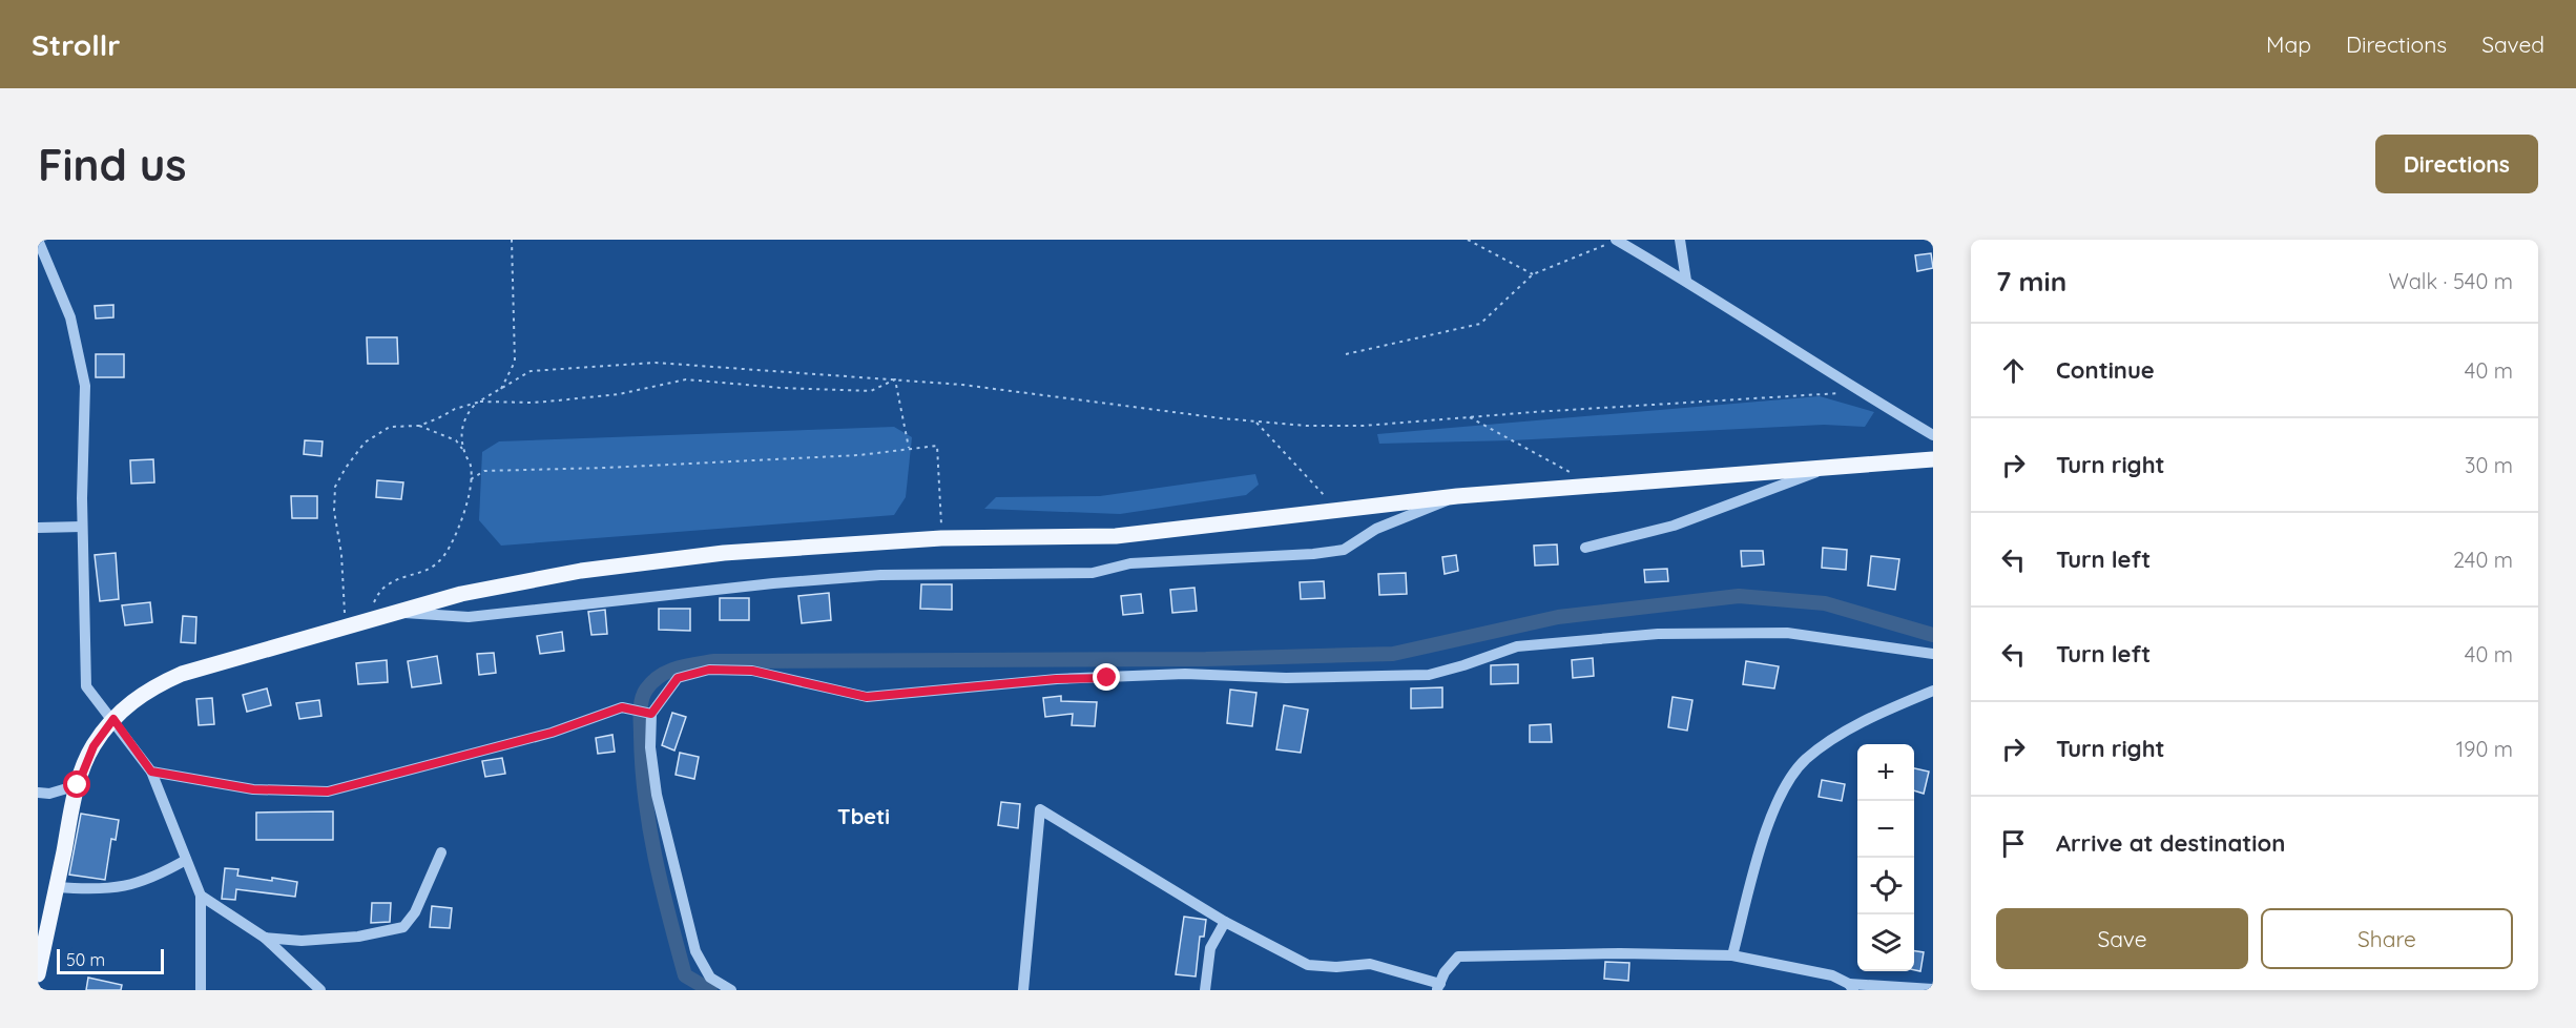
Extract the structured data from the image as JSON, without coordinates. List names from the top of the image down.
{
  "districts": ["Tbeti"],
  "scale_bar": "50 m",
  "page": {
    "header": "Strollr",
    "nav": ["Map", "Directions", "Saved"],
    "buttons": [
      "Directions",
      ["Save", "Share"]
    ],
    "title": "Find us",
    "heading": ["7 min", "Walk · 540 m"],
    "list": [
      ["Continue", "40 m"],
      ["Turn right", "30 m"],
      ["Turn left", "240 m"],
      ["Turn left", "40 m"],
      ["Turn right", "190 m"],
      "Arrive at destination"
    ],
    "map_buttons": ["+", "−"],
    "scale": "50 m"
  }
}
